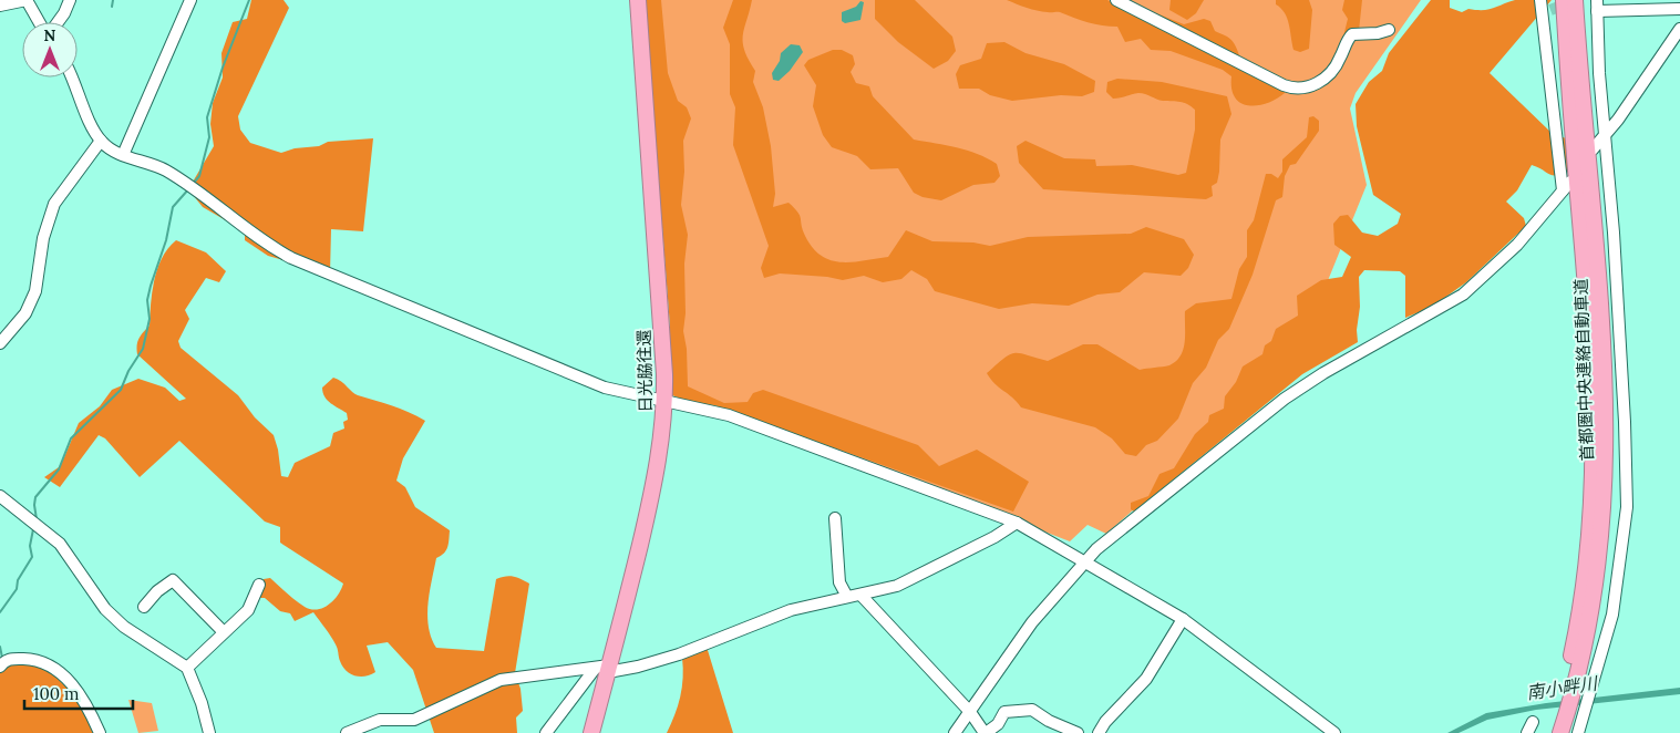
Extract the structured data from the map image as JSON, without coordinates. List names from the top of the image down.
{
  "streets": {
    "highway": ["首都圏中央連絡自動車道", "日光脇往還"]
  },
  "water": ["南小畔川"],
  "scale_bar": "100 m",
  "north": "top"
}
